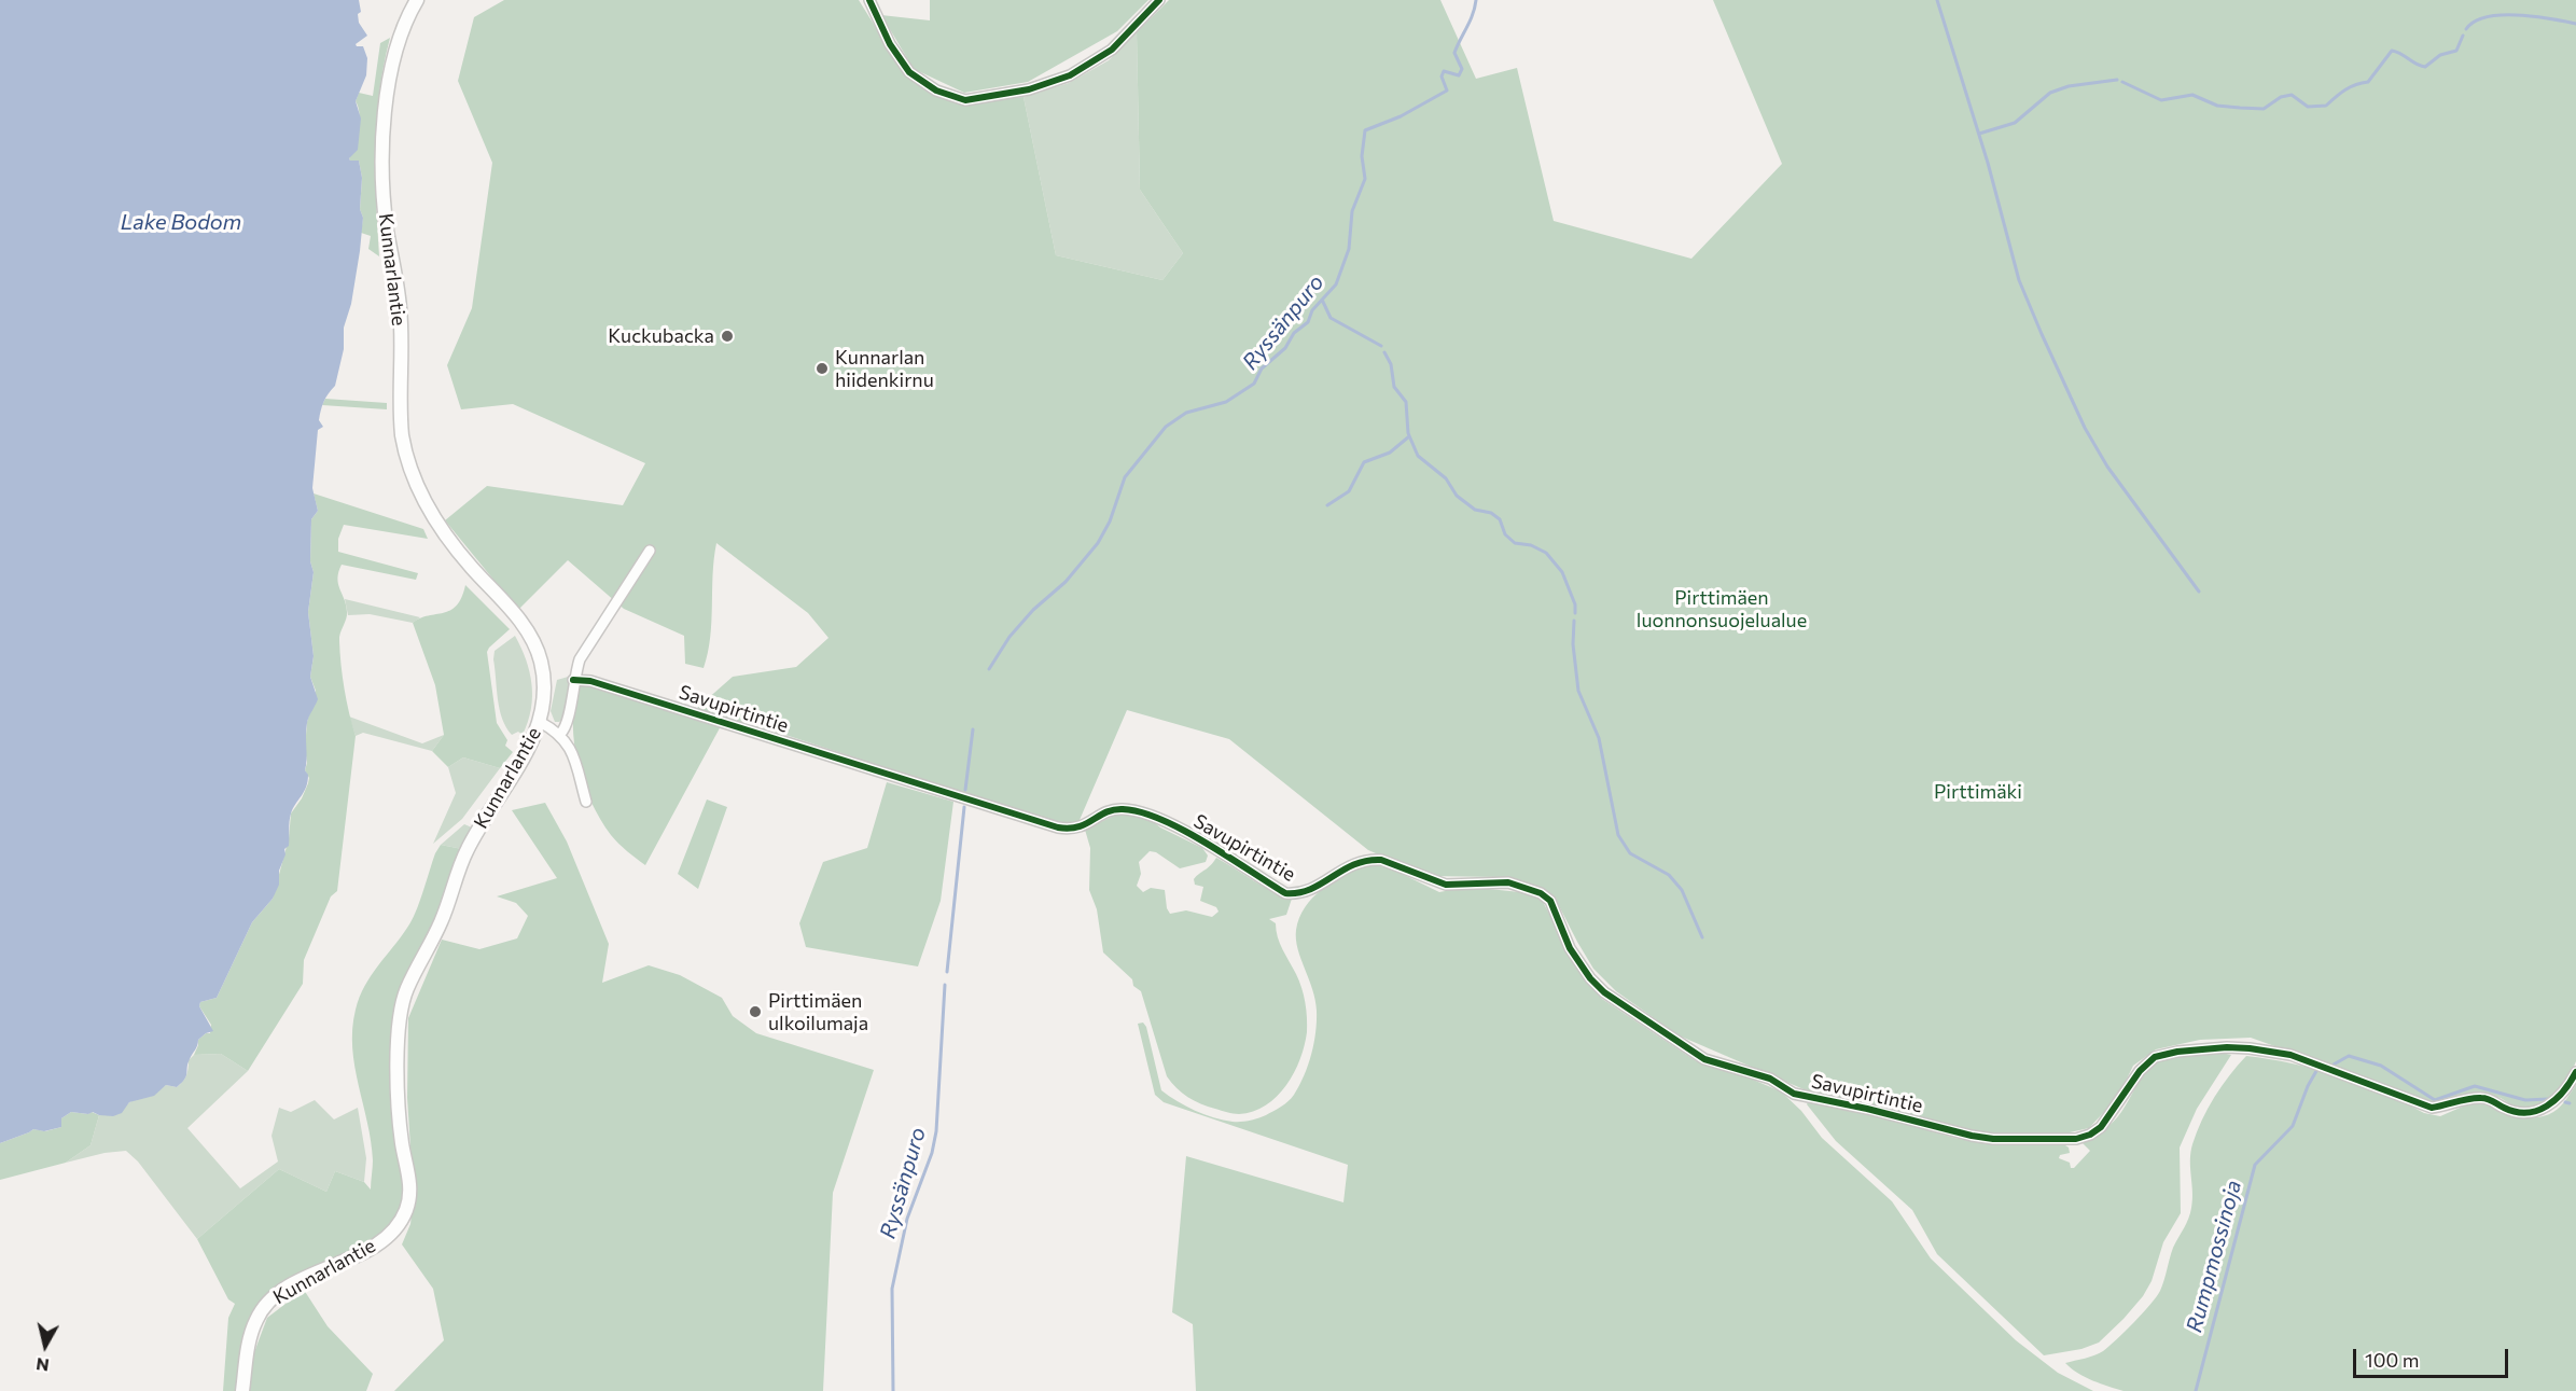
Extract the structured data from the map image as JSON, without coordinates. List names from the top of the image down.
{
  "streets": {
    "main road": ["Kunnarlantie"],
    "street": ["Savupirtintie"]
  },
  "water": ["Lake Bodom", "Ryssänpuro", "Rumpmossinoja"],
  "parks": ["Pirttimäen luonnonsuojelualue", "Pirttimäki"],
  "places": ["Kuckubacka", "Kunnarlan hiidenkirnu", "Pirttimäen ulkoilumaja"],
  "scale_bar": "100 m",
  "north": "bottom"
}
